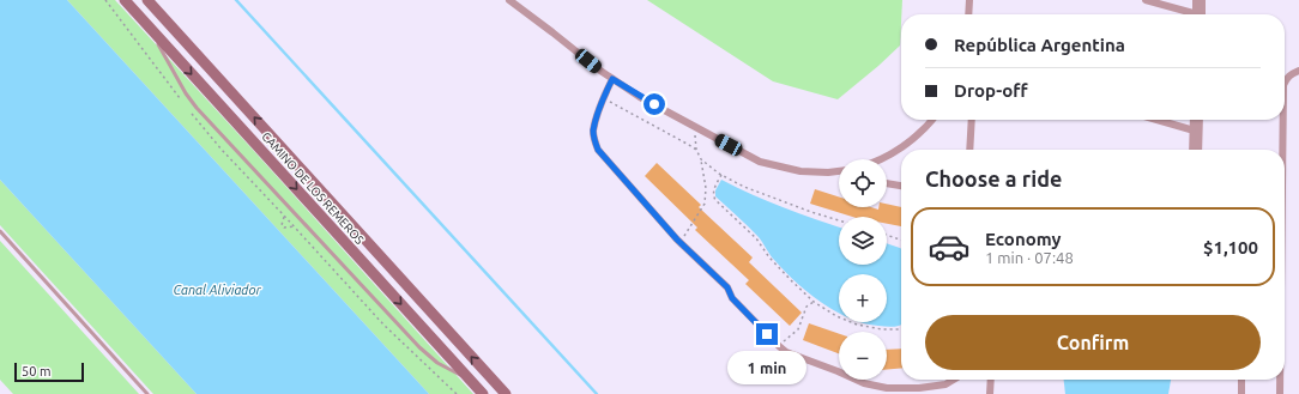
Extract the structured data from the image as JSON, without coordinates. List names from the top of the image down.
{
  "streets": {
    "main road": ["CAMINO DE LOS REMEROS"]
  },
  "water": ["Canal Aliviador"],
  "scale_bar": "50 m",
  "page": {
    "banner": ["República Argentina", "Drop-off"],
    "heading": "Choose a ride",
    "map_buttons": ["+", "−"],
    "list": [
      {
        "name": "Economy",
        "note": "1 min · 07:48",
        "value": "$1,100"
      }
    ],
    "buttons": "Confirm",
    "bubble": "1 min",
    "scale": "50 m"
  }
}
